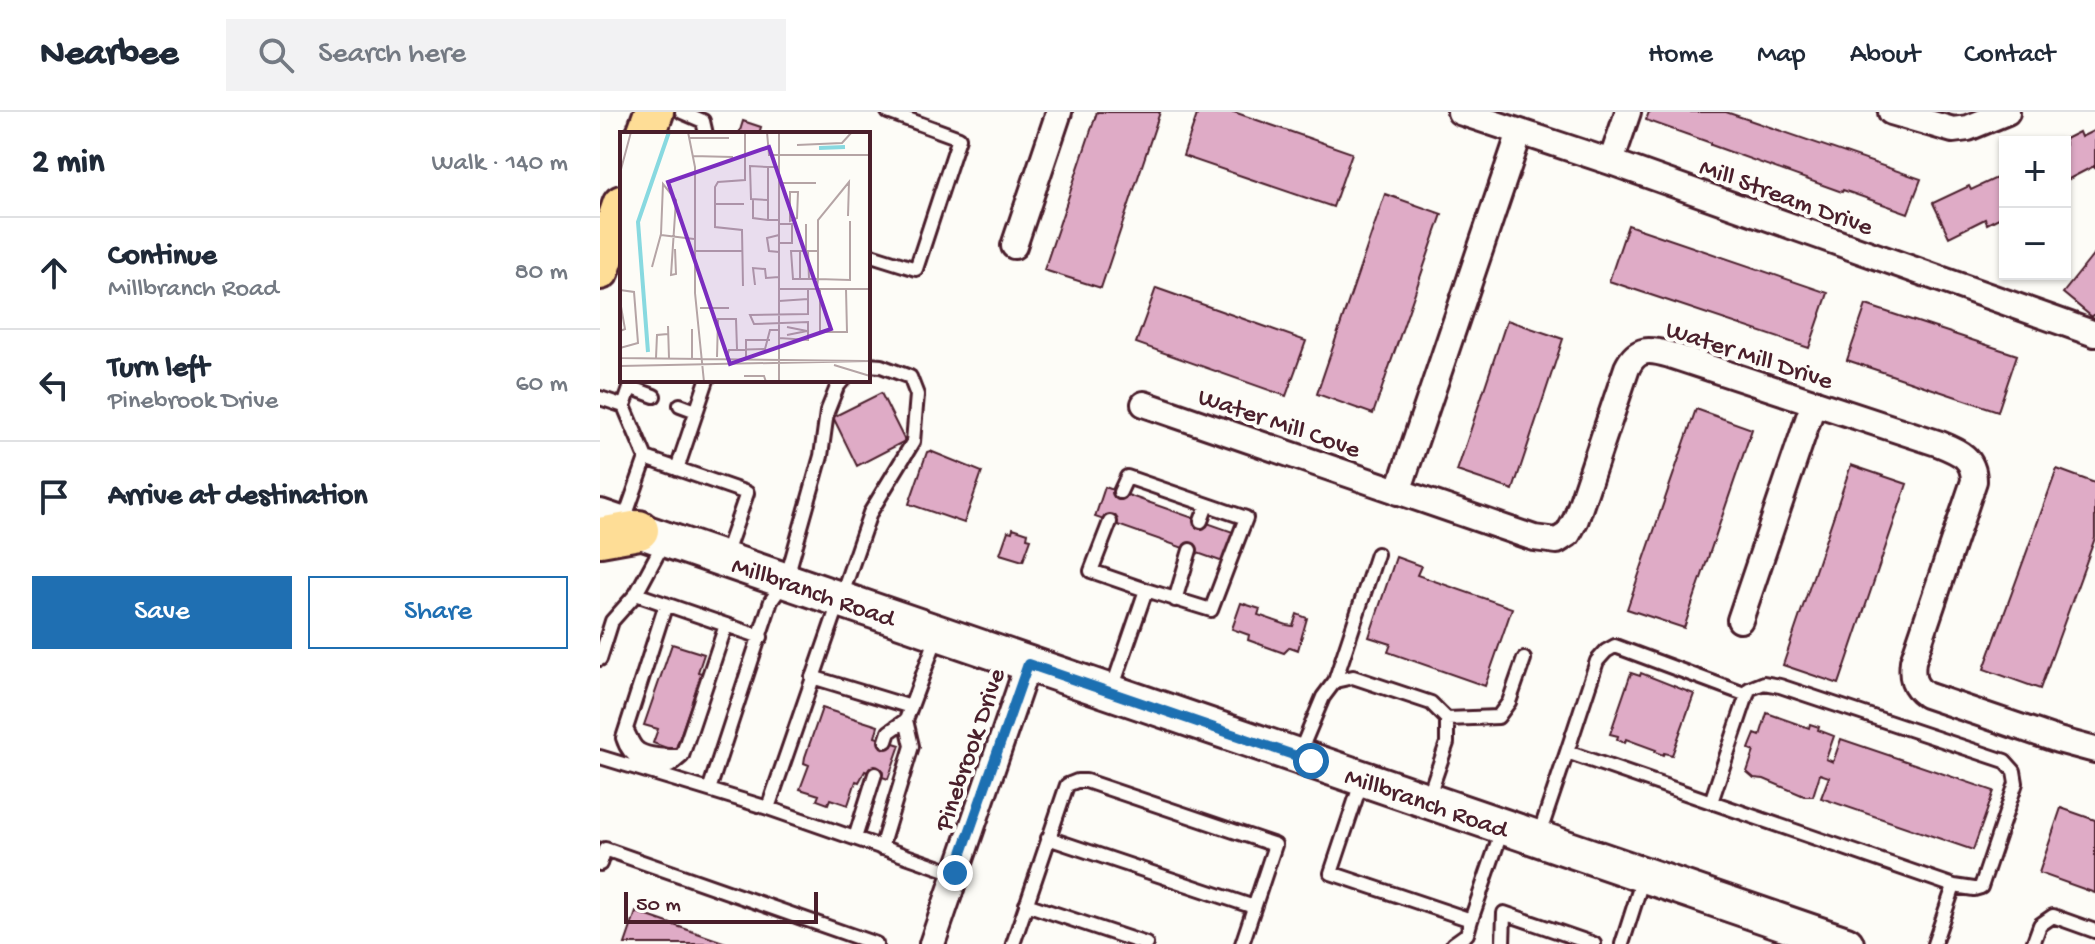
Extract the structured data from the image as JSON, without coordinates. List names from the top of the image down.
{
  "streets": {
    "main road": ["Millbranch Road"],
    "street": [
      "Mill Stream Drive",
      "Water Mill Drive",
      "Water Mill Cove",
      "Pinebrook Drive"
    ]
  },
  "crossings": [
    ["Water Mill Drive", "Water Mill Cove"],
    ["Millbranch Road", "Pinebrook Drive"]
  ],
  "scale_bar": "50 m",
  "page": {
    "header": "Nearbee",
    "search": "Search here",
    "nav": [
      "Home",
      "Map",
      "About",
      "Contact"
    ],
    "heading": ["2 min", "Walk · 140 m"],
    "map_buttons": ["+", "−"],
    "list": [
      ["Continue", "Millbranch Road", "80 m"],
      ["Turn left", "Pinebrook Drive", "60 m"],
      "Arrive at destination"
    ],
    "buttons": ["Save", "Share"],
    "scale": "50 m"
  }
}
